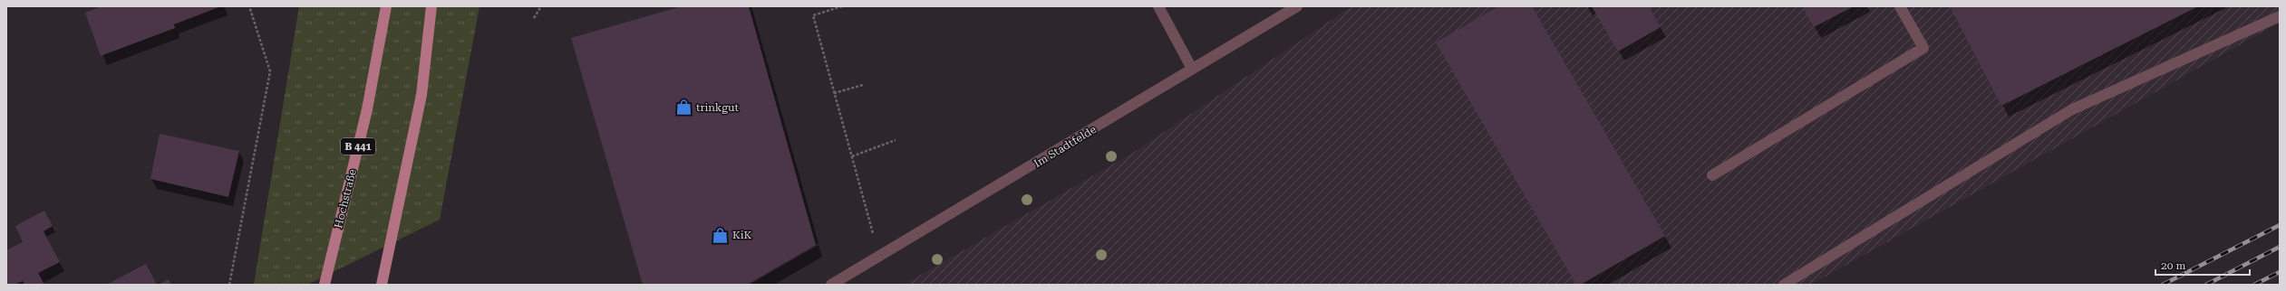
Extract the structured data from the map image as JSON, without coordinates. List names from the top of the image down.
{
  "streets": {
    "main road": ["B 441", "Hochstraße"],
    "street": ["Im Stadtfelde"]
  },
  "places": {
    "shop": ["trinkgut", "KiK"]
  },
  "scale_bar": "20 m"
}
